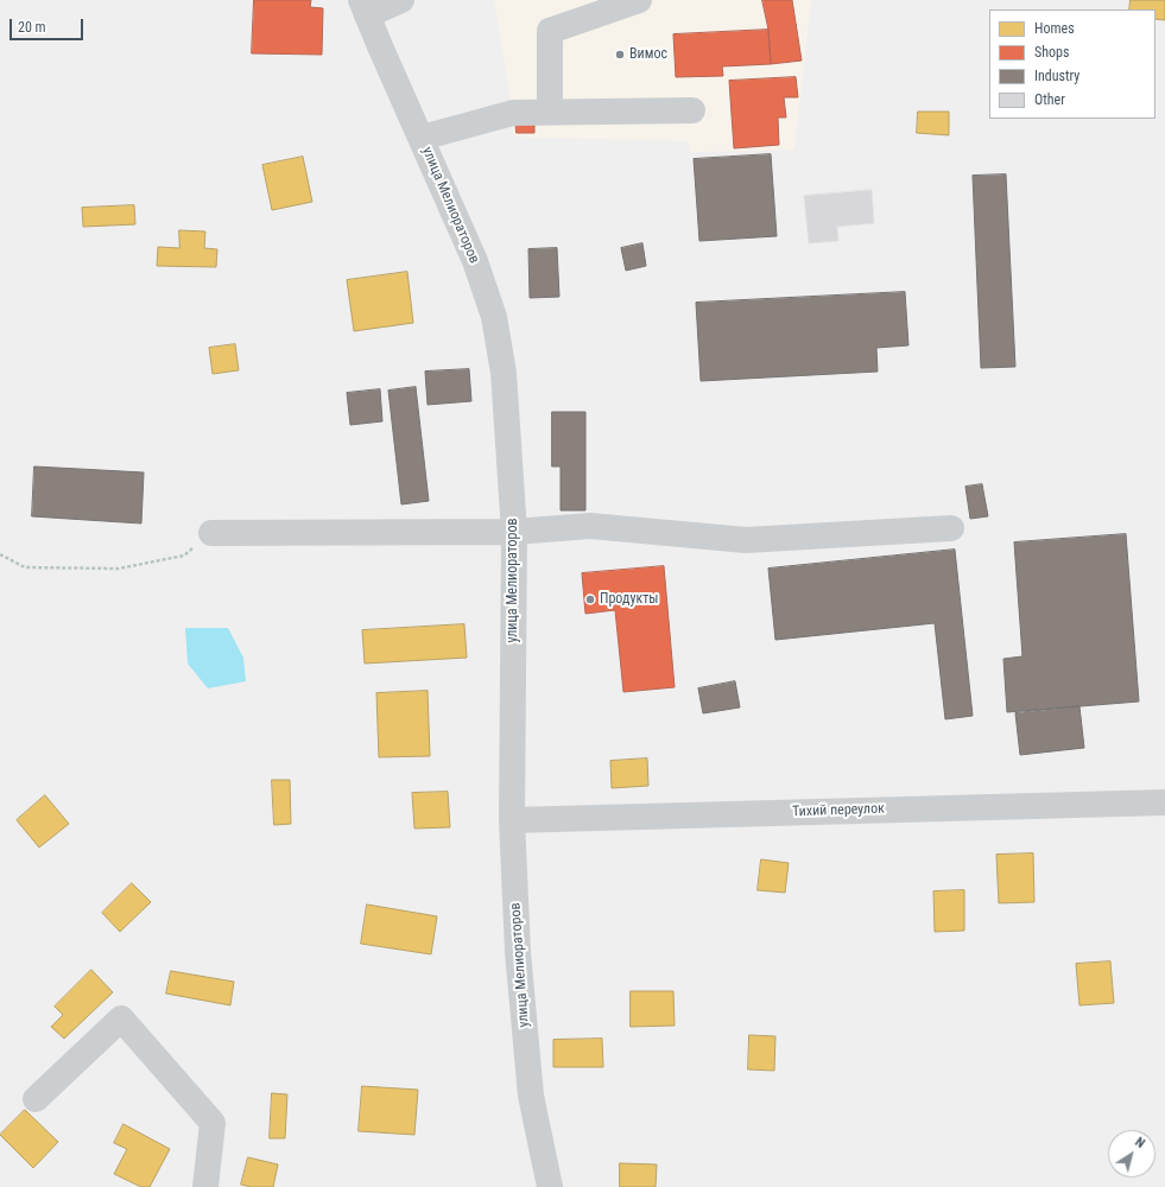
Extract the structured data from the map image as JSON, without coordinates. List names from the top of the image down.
{
  "streets": {
    "street": ["улица Мелиораторов", "Тихий переулок"]
  },
  "crossings": [
    ["улица Мелиораторов", "Тихий переулок"]
  ],
  "places": ["Вимос", "Продукты"],
  "legend": [
    "Homes",
    "Shops",
    "Industry",
    "Other"
  ],
  "scale_bar": "20 m",
  "north": "top right"
}
